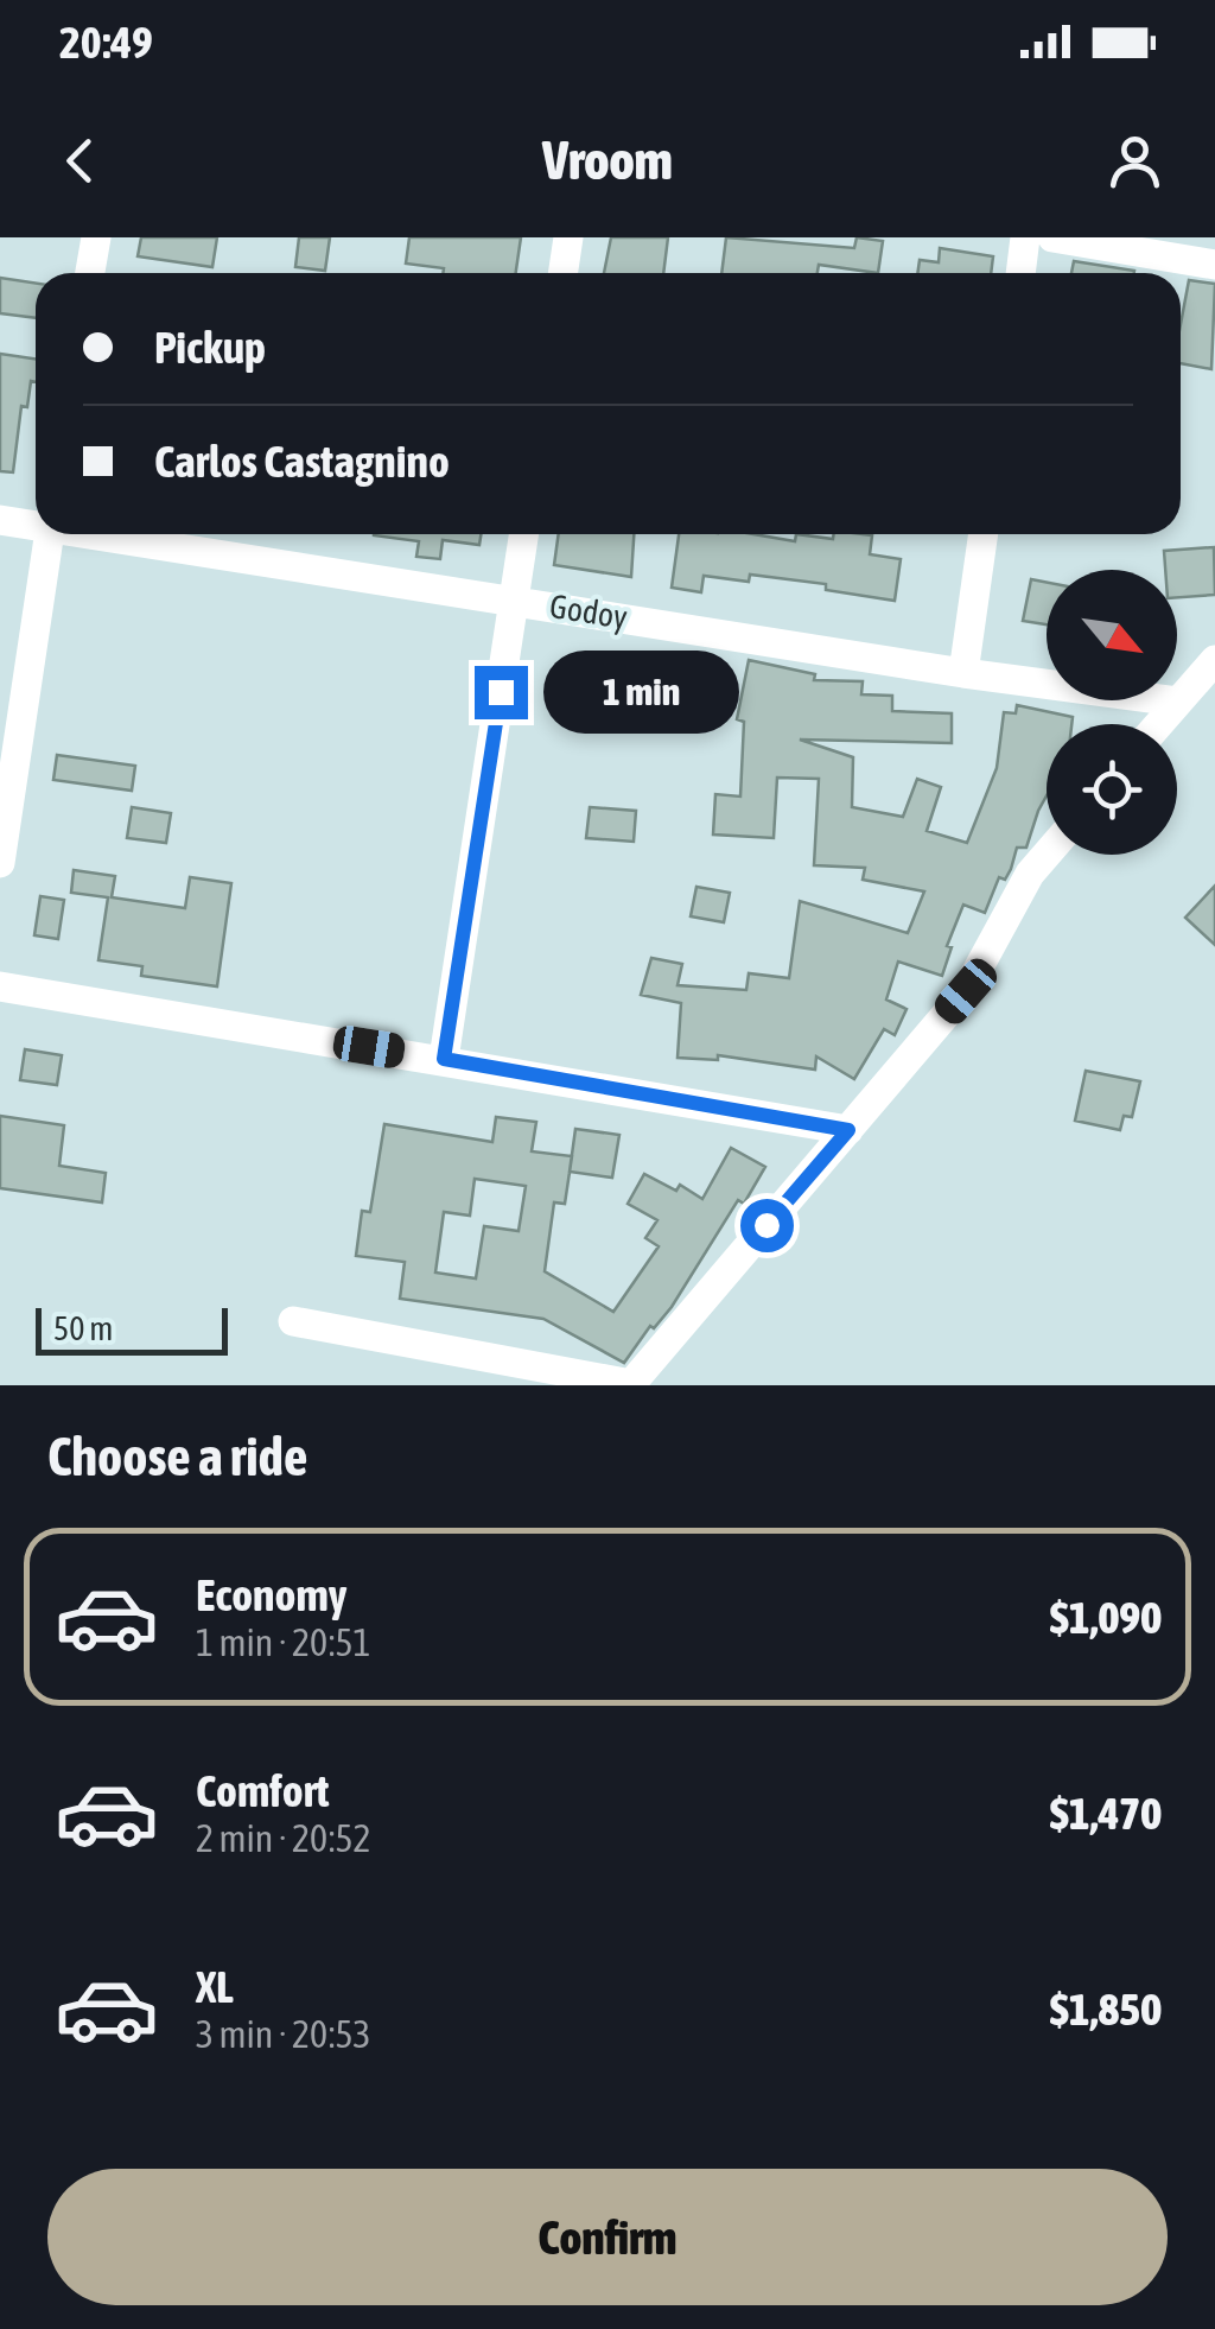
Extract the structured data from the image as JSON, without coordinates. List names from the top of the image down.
{
  "streets": {
    "street": ["Godoy"]
  },
  "scale_bar": "50 m",
  "north": "bottom right",
  "page": {
    "status": "20:49",
    "header": "Vroom",
    "banner": ["Pickup", "Carlos Castagnino"],
    "bubble": "1 min",
    "scale": "50 m",
    "heading": "Choose a ride",
    "list": [
      {
        "name": "Economy",
        "note": "1 min · 20:51",
        "value": "$1,090"
      },
      {
        "name": "Comfort",
        "note": "2 min · 20:52",
        "value": "$1,470"
      },
      {
        "name": "XL",
        "note": "3 min · 20:53",
        "value": "$1,850"
      }
    ],
    "buttons": "Confirm"
  }
}
